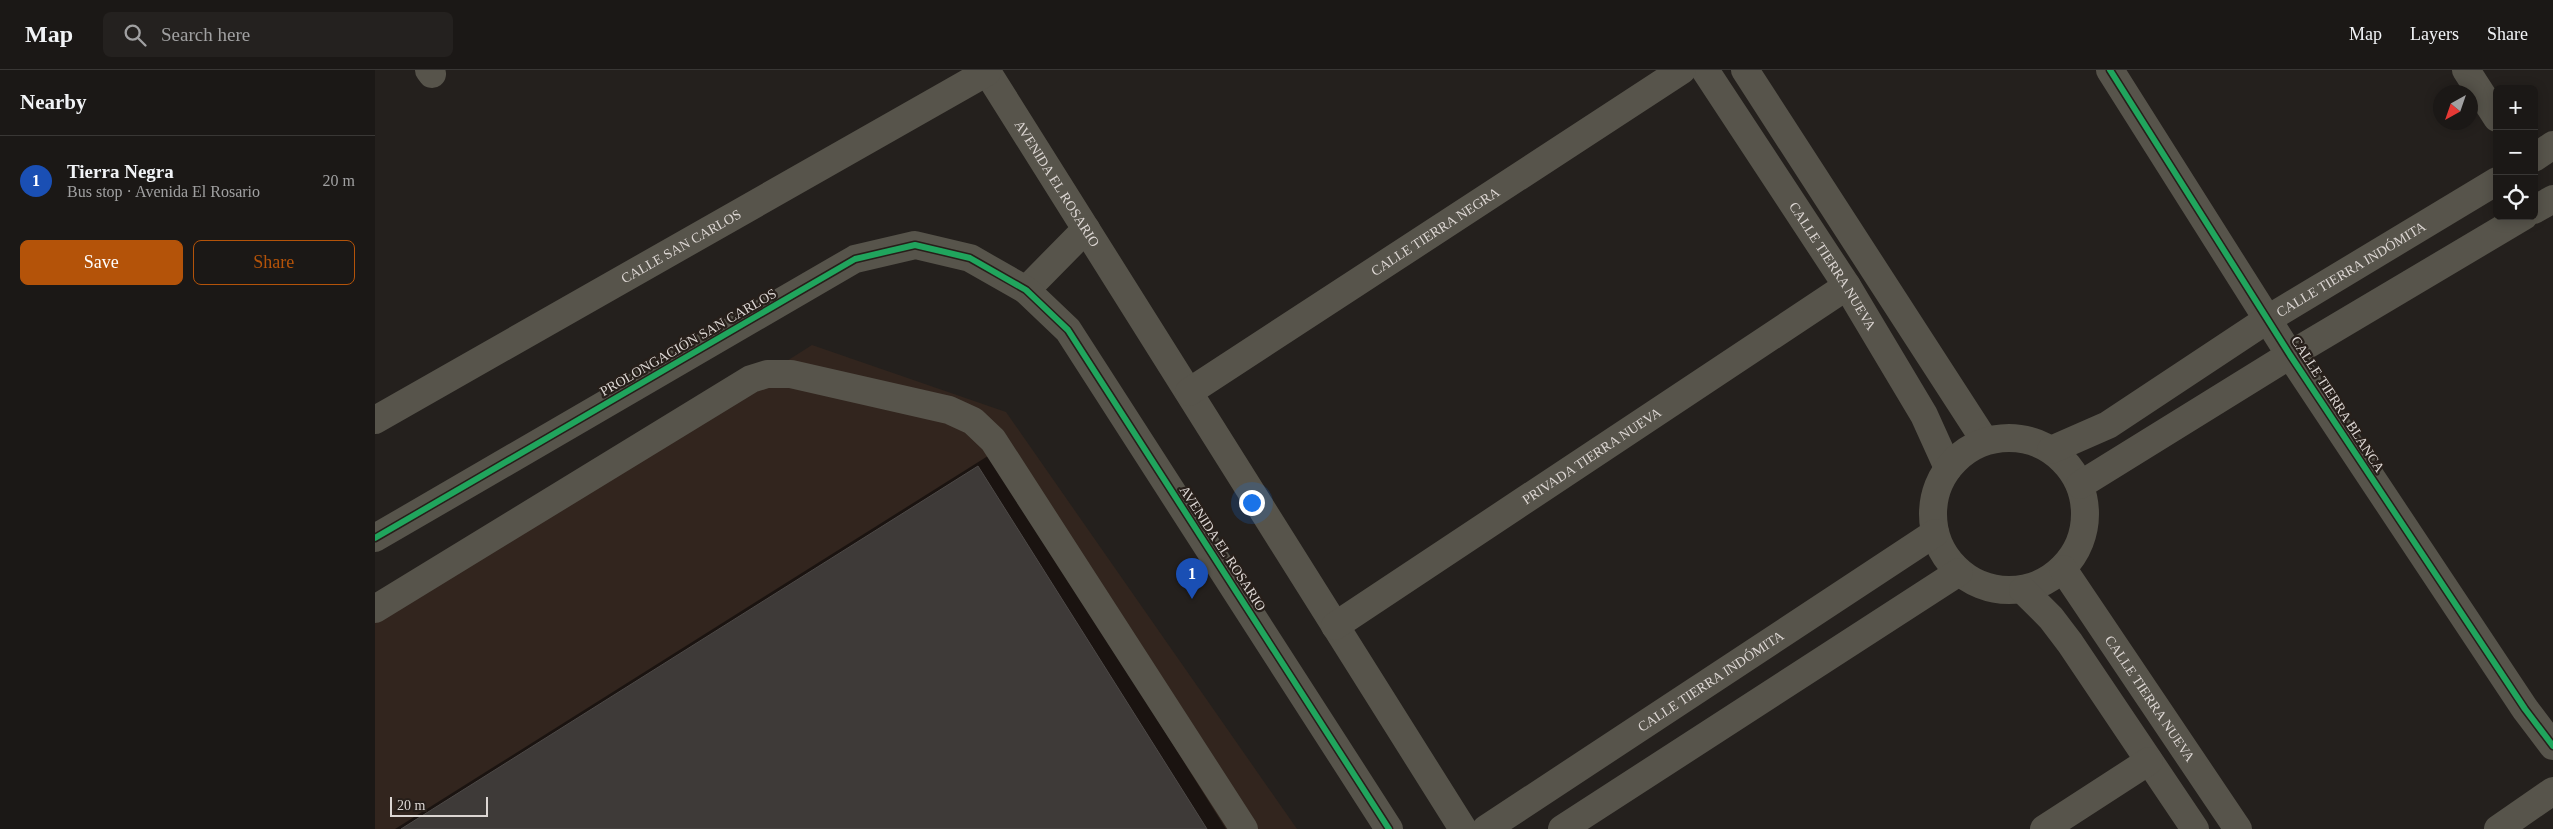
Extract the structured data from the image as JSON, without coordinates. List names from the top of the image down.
{
  "streets": {
    "street": [
      "AVENIDA EL ROSARIO",
      "CALLE TIERRA NEGRA",
      "CALLE SAN CARLOS",
      "CALLE TIERRA NUEVA",
      "CALLE TIERRA INDÓMITA",
      "PROLONGACIÓN SAN CARLOS",
      "CALLE TIERRA BLANCA",
      "PRIVADA TIERRA NUEVA"
    ]
  },
  "crossings": [
    ["AVENIDA EL ROSARIO", "CALLE TIERRA NEGRA"],
    ["AVENIDA EL ROSARIO", "CALLE SAN CARLOS"],
    ["AVENIDA EL ROSARIO", "PROLONGACIÓN SAN CARLOS"],
    ["AVENIDA EL ROSARIO", "PRIVADA TIERRA NUEVA"],
    ["CALLE TIERRA NUEVA", "CALLE TIERRA INDÓMITA"],
    ["CALLE TIERRA NUEVA", "PRIVADA TIERRA NUEVA"],
    ["CALLE TIERRA INDÓMITA", "CALLE TIERRA BLANCA"]
  ],
  "scale_bar": "20 m",
  "north": "bottom left",
  "page": {
    "header": "Map",
    "search": "Search here",
    "nav": ["Map", "Layers", "Share"],
    "heading": "Nearby",
    "map_buttons": ["+", "−"],
    "list": [
      {
        "mark": "1",
        "name": "Tierra Negra",
        "note": "Bus stop · Avenida El Rosario",
        "value": "20 m"
      }
    ],
    "buttons": ["Save", "Share"],
    "pins": "1",
    "scale": "20 m"
  }
}
